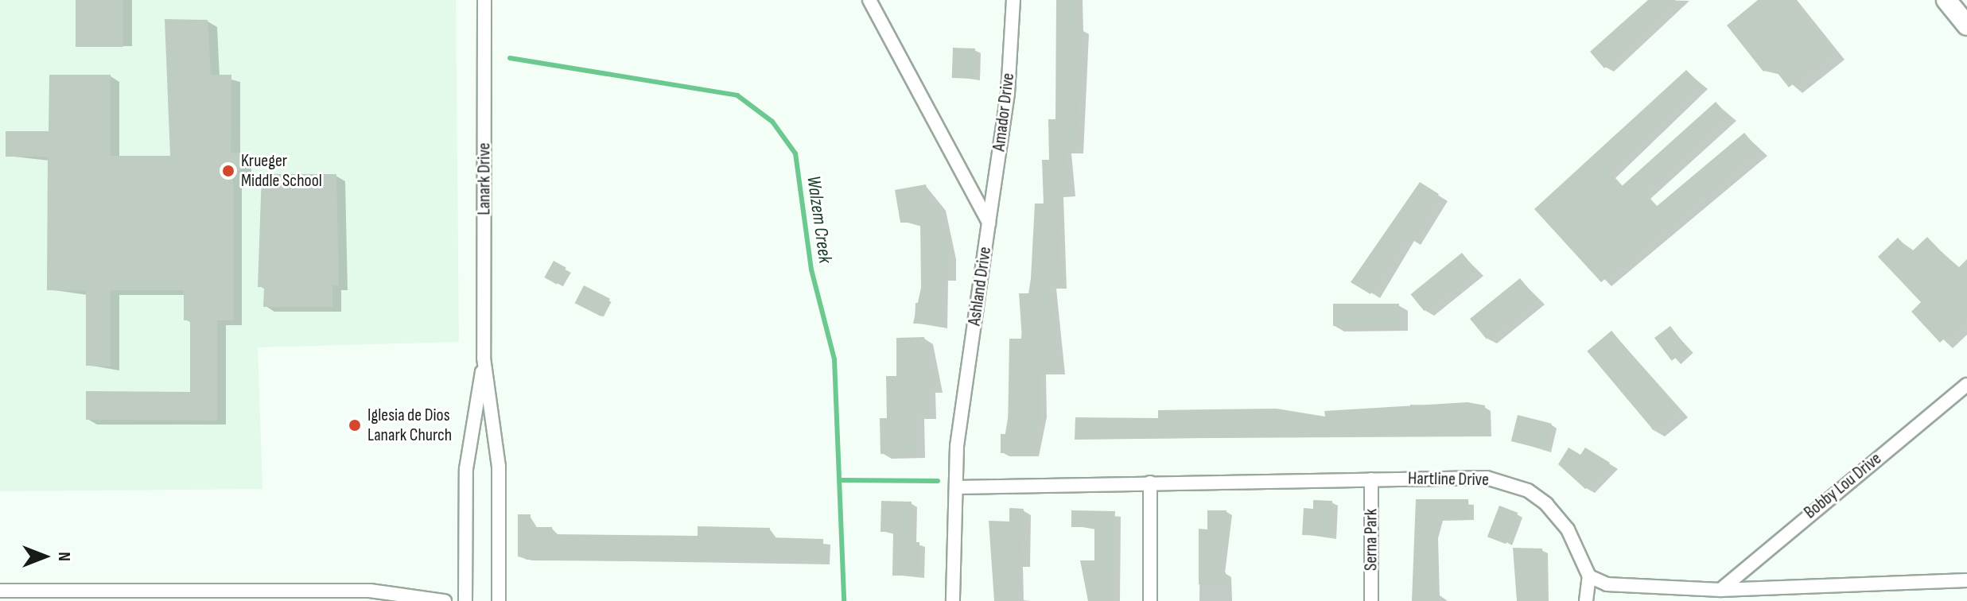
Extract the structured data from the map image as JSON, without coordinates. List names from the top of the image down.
{
  "streets": {
    "street": [
      "Amador Drive",
      "Lanark Drive",
      "Ashland Drive",
      "Hartline Drive",
      "Bobby Lou Drive",
      "Serna Park"
    ]
  },
  "crossings": [
    ["Amador Drive", "Ashland Drive"],
    ["Ashland Drive", "Hartline Drive"],
    ["Hartline Drive", "Serna Park"]
  ],
  "water": ["Walzem Creek"],
  "places": ["Krueger Middle School", "Iglesia de Dios Lanark Church"],
  "north": "right"
}
